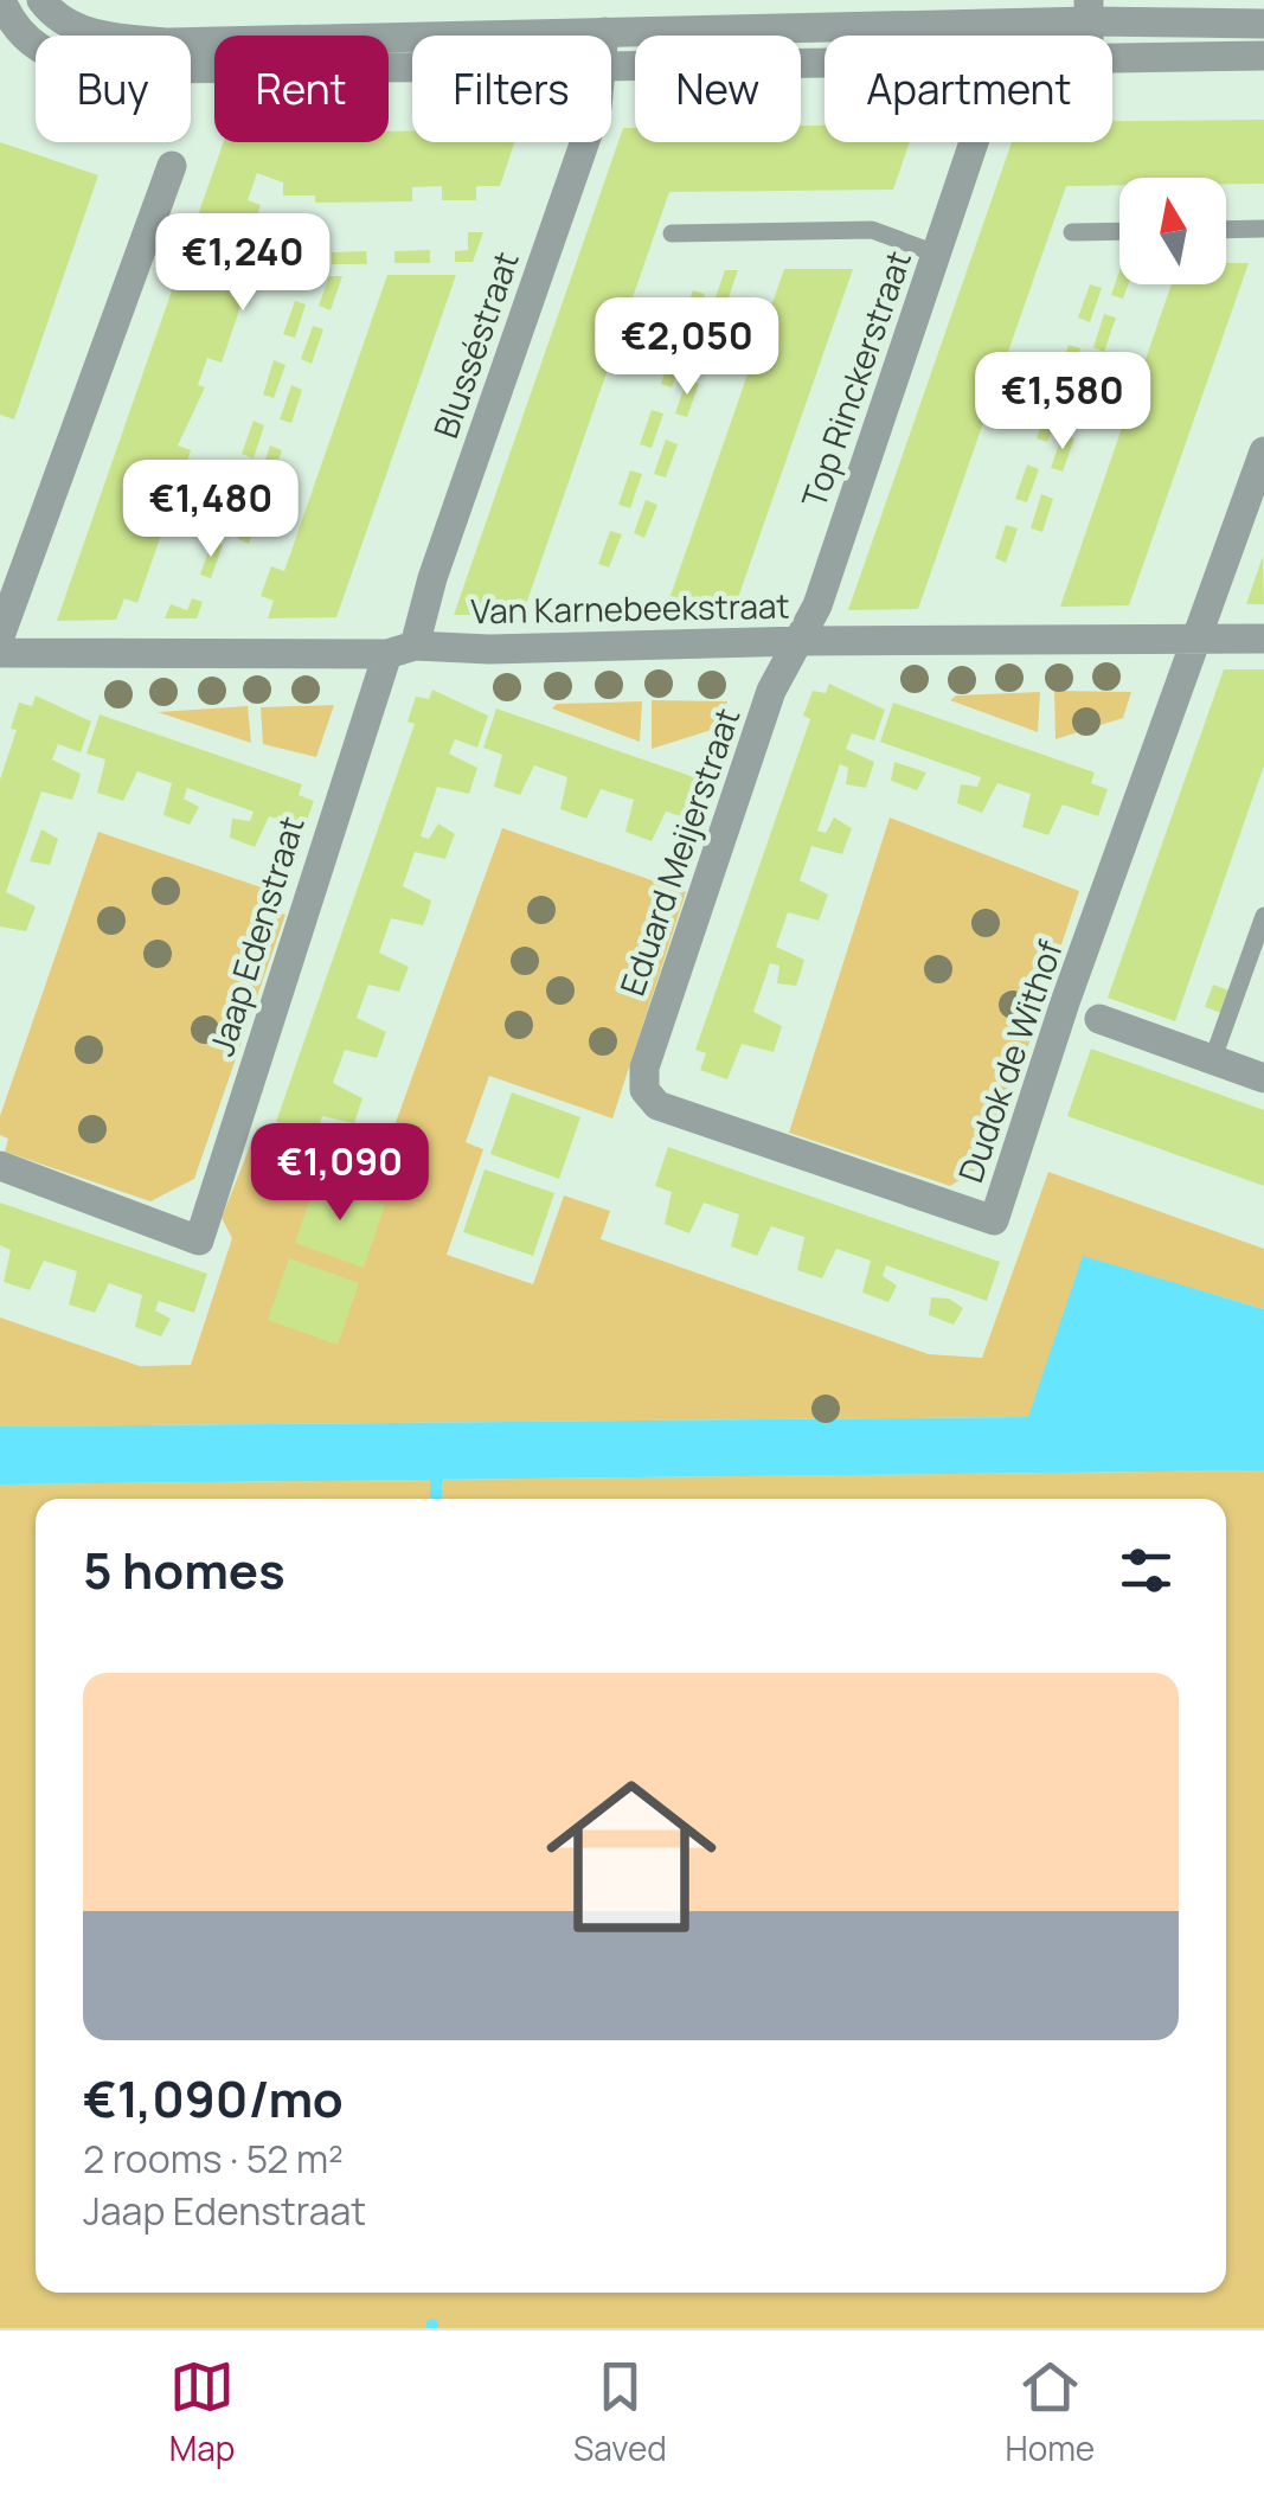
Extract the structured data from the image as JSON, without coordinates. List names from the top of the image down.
{
  "streets": {
    "street": [
      "Blusséstraat",
      "Top Rinckerstraat",
      "Van Karnebeekstraat",
      "Eduard Meijerstraat",
      "Jaap Edenstraat",
      "Dudok de Withof"
    ]
  },
  "crossings": [
    ["Blusséstraat", "Van Karnebeekstraat"],
    ["Blusséstraat", "Jaap Edenstraat"],
    ["Top Rinckerstraat", "Van Karnebeekstraat"],
    ["Top Rinckerstraat", "Eduard Meijerstraat"],
    ["Van Karnebeekstraat", "Eduard Meijerstraat"],
    ["Van Karnebeekstraat", "Jaap Edenstraat"],
    ["Van Karnebeekstraat", "Dudok de Withof"],
    ["Eduard Meijerstraat", "Dudok de Withof"]
  ],
  "north": "top",
  "page": {
    "chip": [
      "Buy",
      "Rent",
      "Filters",
      "New",
      "Apartment"
    ],
    "price": [
      "€1,240",
      "€2,050",
      "€1,580",
      "€1,480",
      "€1,090"
    ],
    "heading": "5 homes",
    "list": [
      {
        "name": "€1,090/mo",
        "note": "2 rooms · 52 m² · Jaap Edenstraat"
      }
    ],
    "tabs": ["Map", "Saved", "Home"]
  }
}
